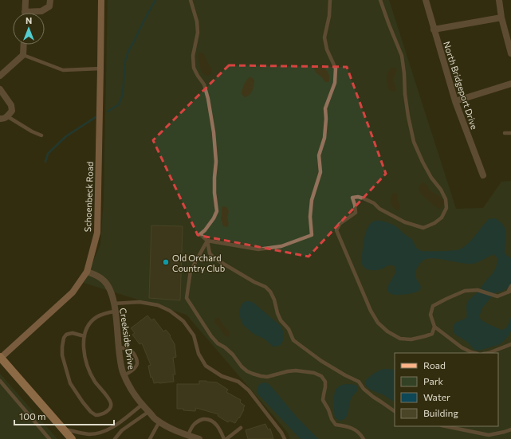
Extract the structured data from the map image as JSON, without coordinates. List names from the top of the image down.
{
  "streets": {
    "main road": ["Schoenbeck Road"],
    "street": ["North Bridgeport Drive", "Creekside Drive"]
  },
  "crossings": [
    ["Schoenbeck Road", "Creekside Drive"]
  ],
  "places": ["Old Orchard Country Club"],
  "legend": [
    "Road",
    "Park",
    "Water",
    "Building"
  ],
  "scale_bar": "100 m",
  "north": "top"
}
